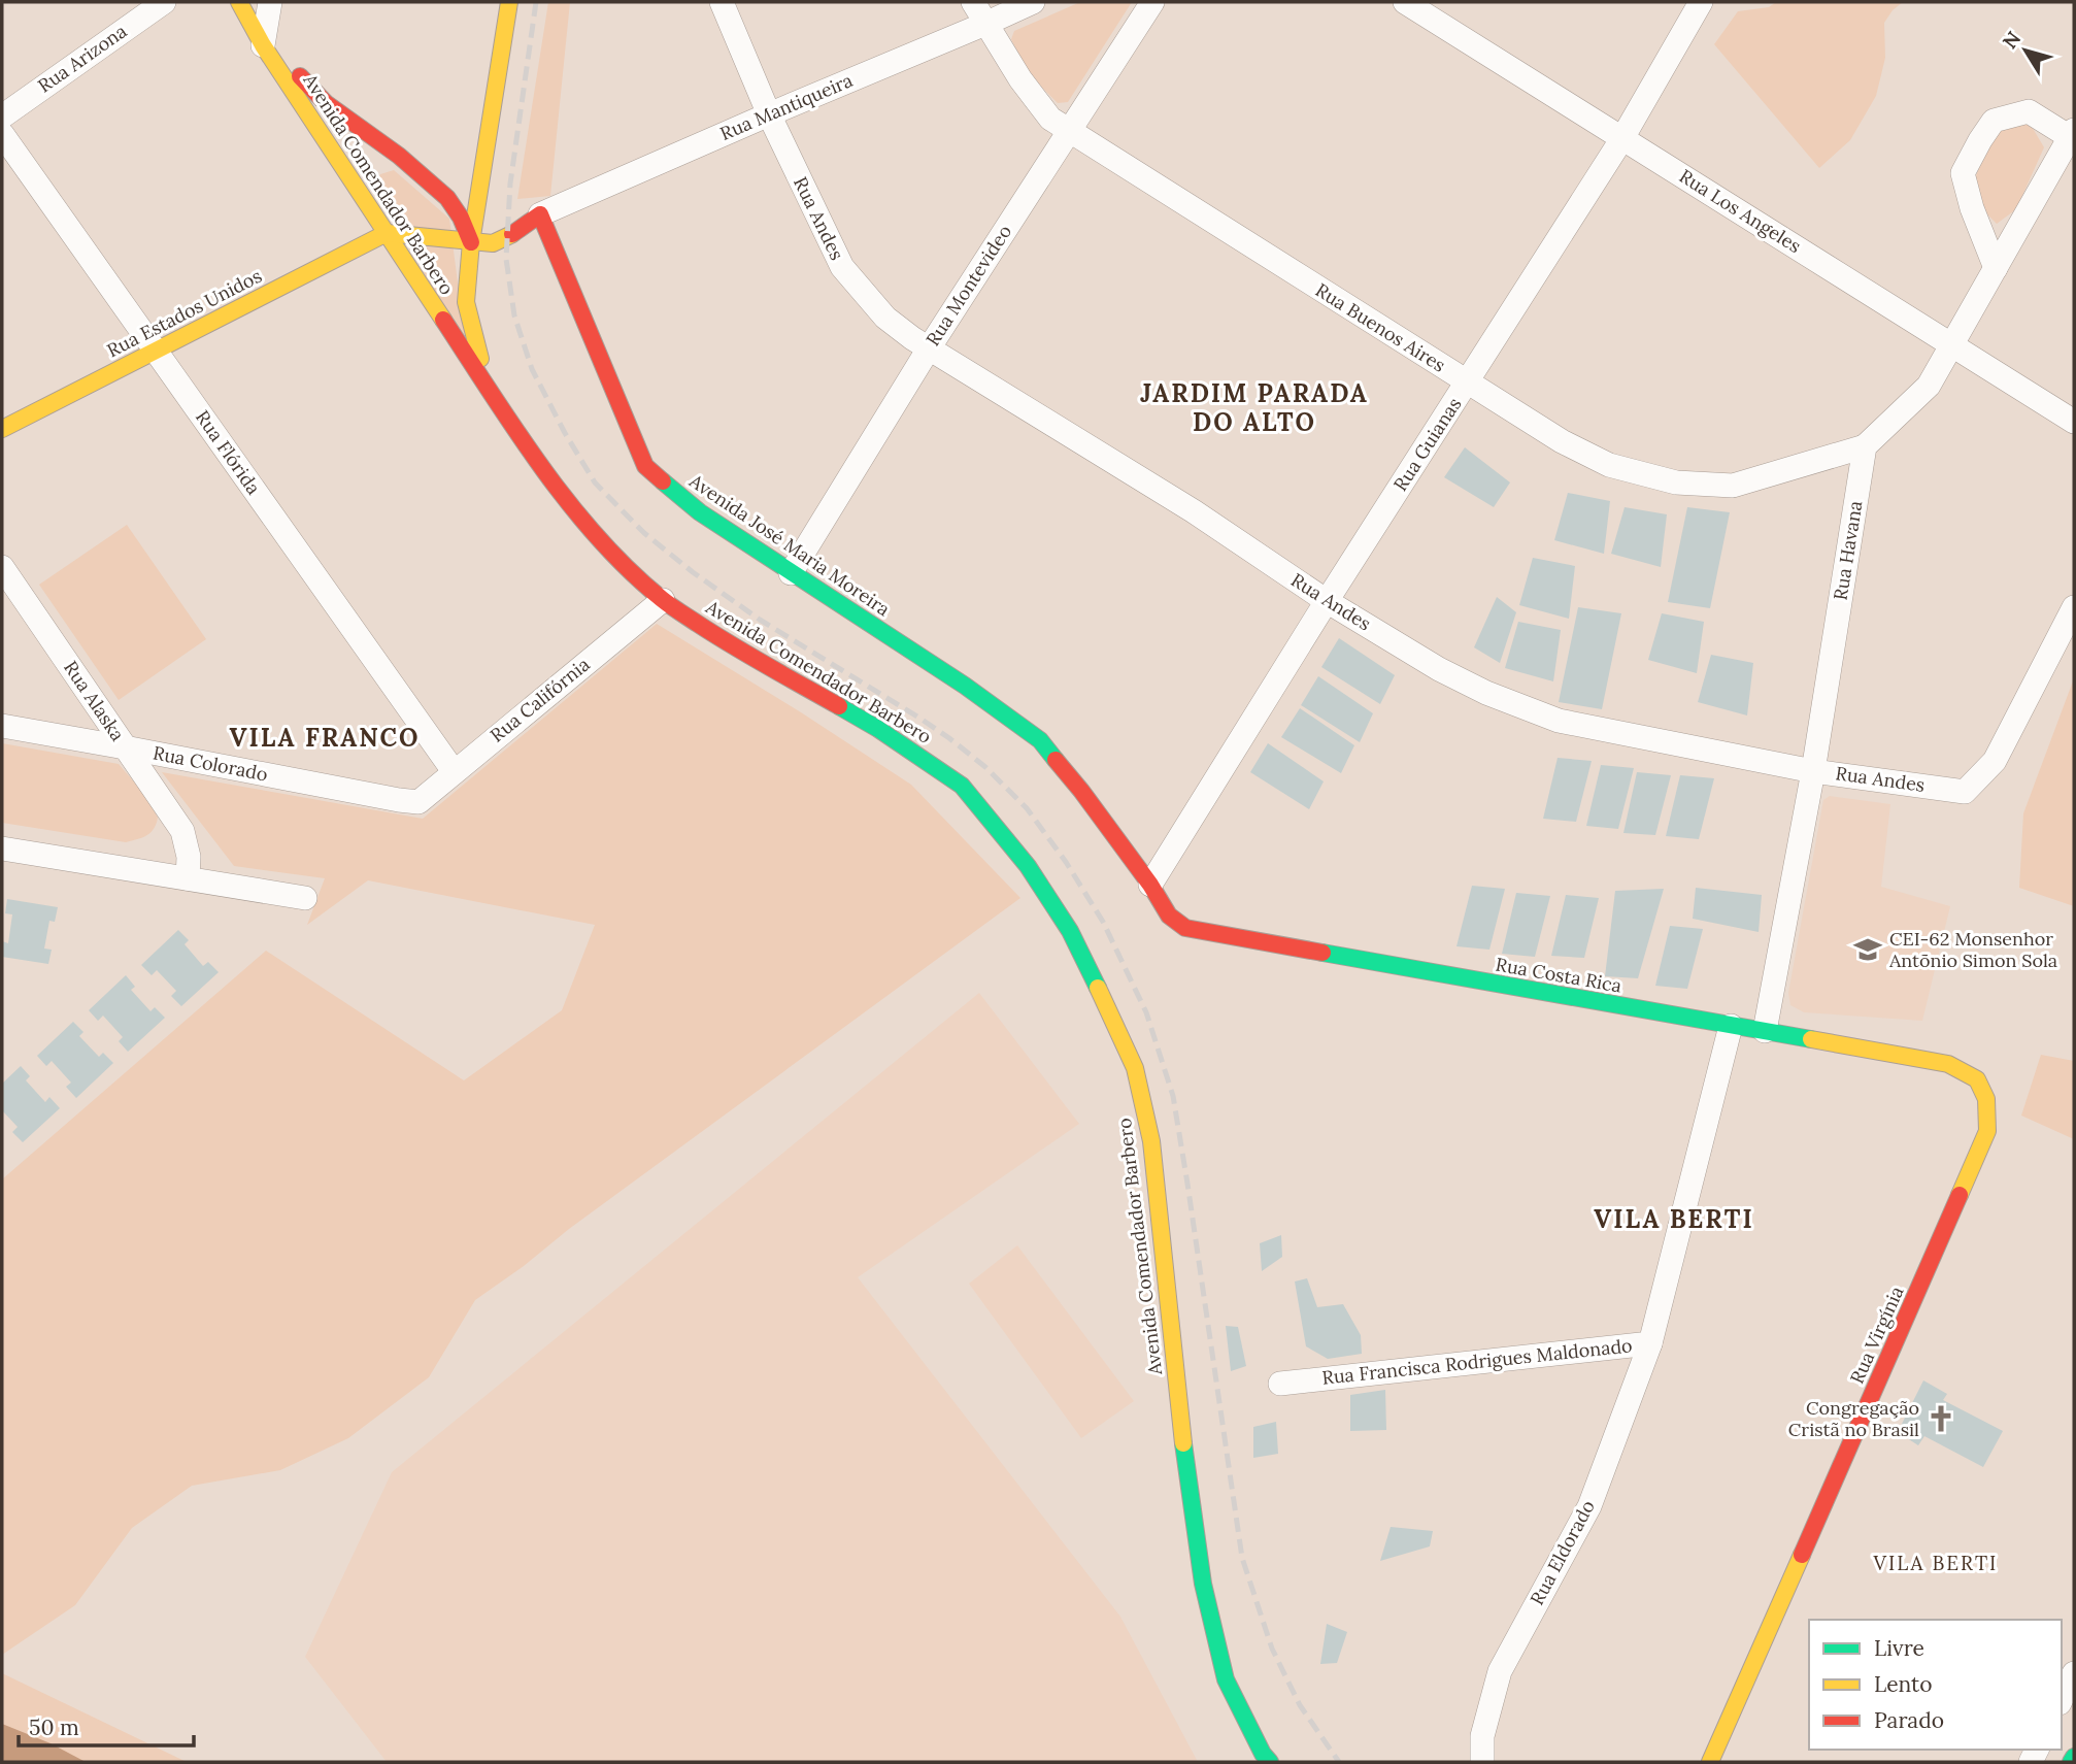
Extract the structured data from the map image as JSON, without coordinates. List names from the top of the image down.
{
  "streets": {
    "main road": [
      "Avenida Comendador Barbero",
      "Rua Estados Unidos",
      "Avenida José Maria Moreira",
      "Rua Costa Rica",
      "Rua Virgínia"
    ],
    "street": [
      "Rua Arizona",
      "Rua Mantiqueira",
      "Rua Los Angeles",
      "Rua Andes",
      "Rua Montevideo",
      "Rua Buenos Aires",
      "Rua Guianas",
      "Rua Flórida",
      "Rua Havana",
      "Rua Califórnia",
      "Rua Alaska",
      "Rua Colorado",
      "Rua Francisca Rodrigues Maldonado",
      "Rua Eldorado"
    ]
  },
  "crossings": [
    ["Rua Mantiqueira", "Rua Andes"],
    ["Rua Mantiqueira", "Rua Buenos Aires"],
    ["Rua Mantiqueira", "Avenida José Maria Moreira"],
    ["Avenida Comendador Barbero", "Rua Estados Unidos"],
    ["Avenida Comendador Barbero", "Rua Califórnia"],
    ["Rua Los Angeles", "Rua Guianas"],
    ["Rua Andes", "Rua Montevideo"],
    ["Rua Andes", "Rua Guianas"],
    ["Rua Andes", "Rua Havana"],
    ["Rua Montevideo", "Rua Buenos Aires"],
    ["Rua Montevideo", "Avenida José Maria Moreira"],
    ["Rua Estados Unidos", "Rua Flórida"],
    ["Rua Buenos Aires", "Rua Guianas"],
    ["Rua Buenos Aires", "Rua Havana"],
    ["Rua Guianas", "Avenida José Maria Moreira"],
    ["Rua Guianas", "Rua Costa Rica"],
    ["Rua Flórida", "Rua Califórnia"],
    ["Avenida José Maria Moreira", "Rua Costa Rica"],
    ["Rua Havana", "Rua Costa Rica"],
    ["Rua Califórnia", "Rua Colorado"],
    ["Rua Alaska", "Rua Colorado"],
    ["Rua Costa Rica", "Rua Virgínia"],
    ["Rua Costa Rica", "Rua Francisca Rodrigues Maldonado"],
    ["Rua Francisca Rodrigues Maldonado", "Rua Eldorado"]
  ],
  "districts": [
    "JARDIM PARADA DO ALTO",
    "VILA FRANCO",
    "VILA BERTI",
    "VILA BERTI"
  ],
  "places": {
    "school or university": ["CEI-62 Monsenhor Antõnio Simon Sola"],
    "church": ["Congregação Cristã no Brasil"]
  },
  "legend": ["Livre", "Lento", "Parado"],
  "scale_bar": "50 m",
  "north": "top left"
}
